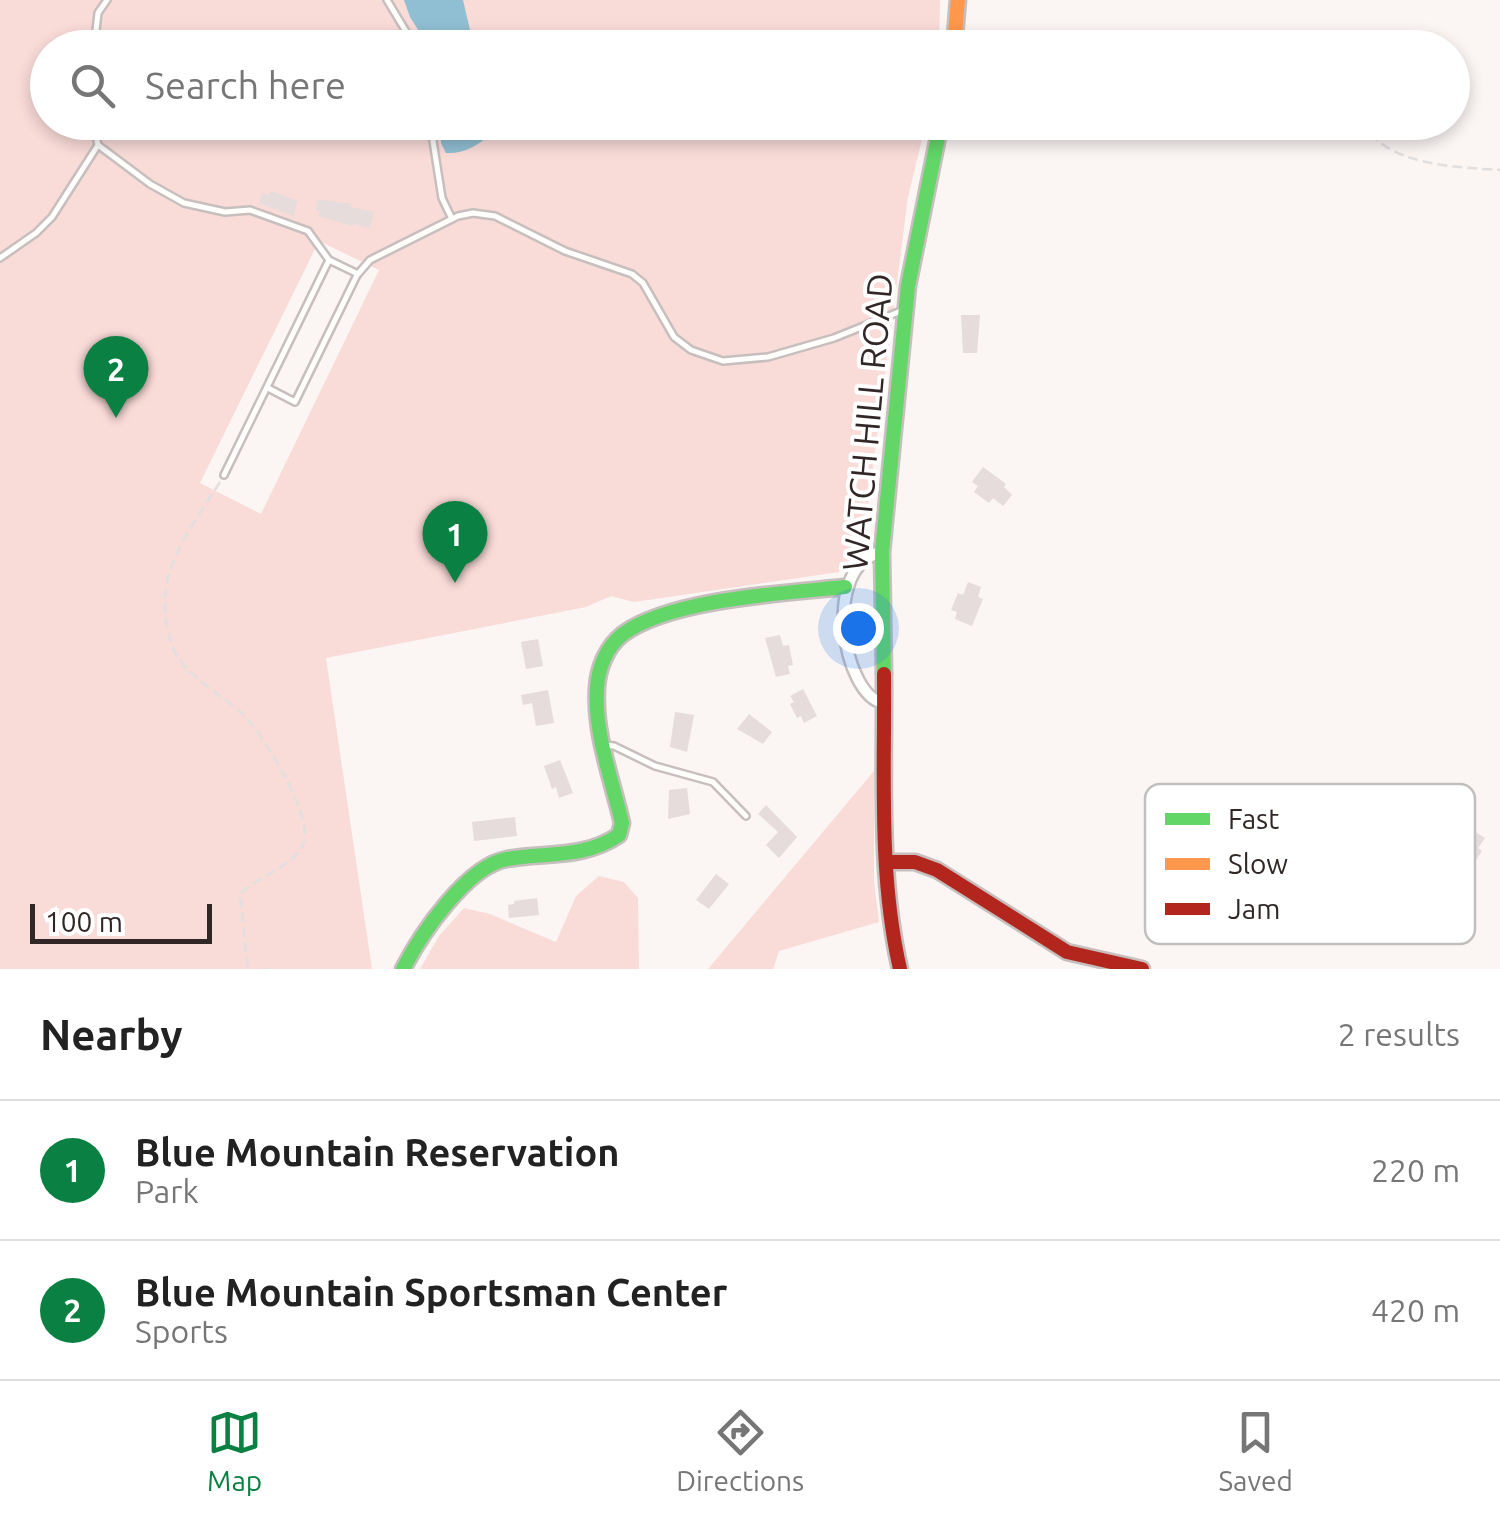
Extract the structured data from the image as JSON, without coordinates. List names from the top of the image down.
{
  "streets": {
    "street": ["WATCH HILL ROAD"]
  },
  "legend": ["Fast", "Slow", "Jam"],
  "scale_bar": "100 m",
  "page": {
    "search": "Search here",
    "pins": ["2", "1"],
    "scale": "100 m",
    "heading": ["Nearby", "2 results"],
    "list": [
      {
        "mark": "1",
        "name": "Blue Mountain Reservation",
        "note": "Park",
        "value": "220 m"
      },
      {
        "mark": "2",
        "name": "Blue Mountain Sportsman Center",
        "note": "Sports",
        "value": "420 m"
      }
    ],
    "nav": ["Map", "Directions", "Saved"]
  }
}
